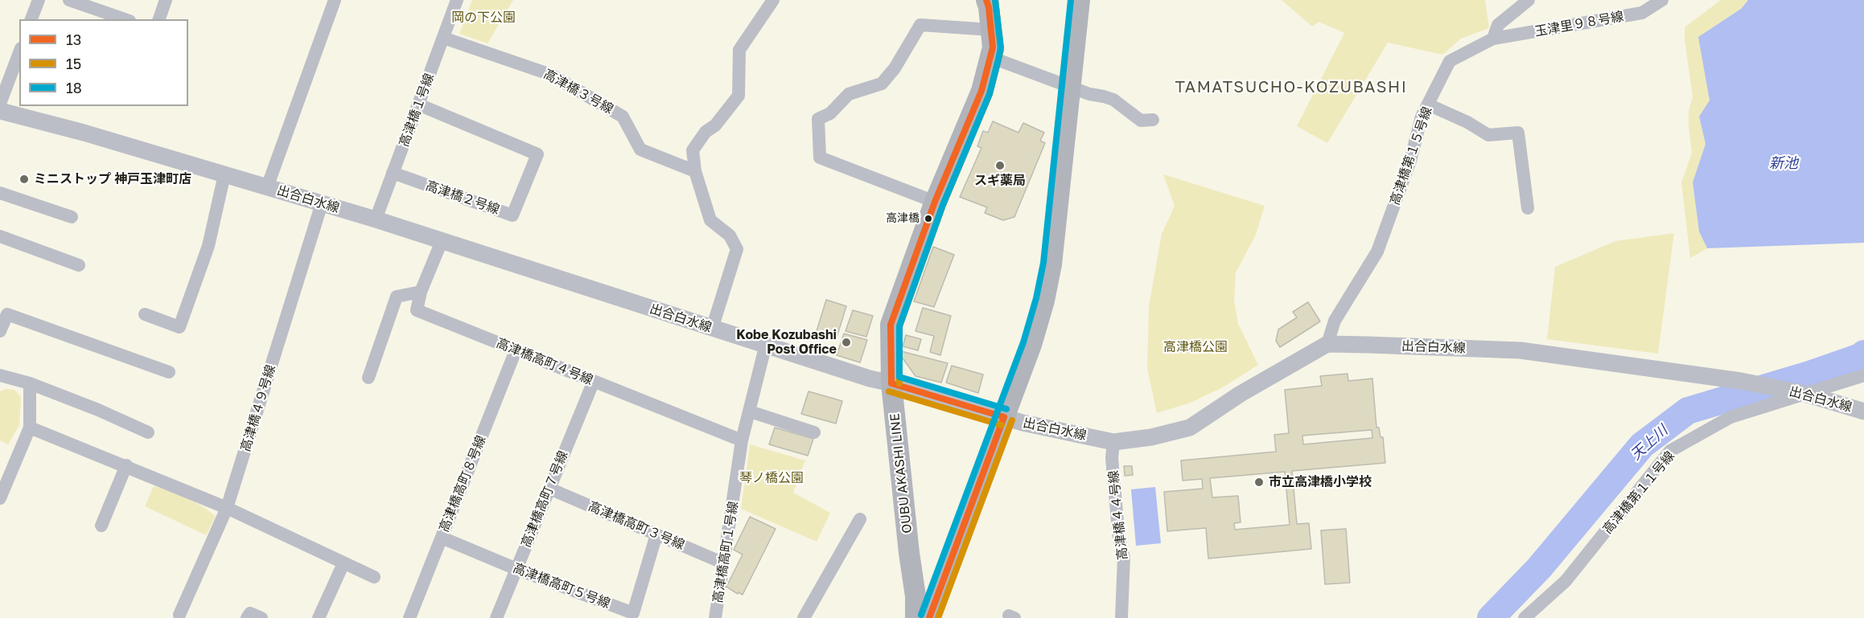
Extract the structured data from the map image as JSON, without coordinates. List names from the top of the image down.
{
  "streets": {
    "main road": ["OUBU AKASHI LINE"],
    "street": [
      "玉津里９８号線",
      "高津橋３号線",
      "高津橋１号線",
      "高津橋第１５号線",
      "高津橋２号線",
      "出合白水線",
      "高津橋高町４号線",
      "高津橋４９号線",
      "高津橋高町８号線",
      "高津橋第１１号線",
      "高津橋高町７号線",
      "高津橋４４号線",
      "高津橋高町３号線",
      "高津橋高町１号線",
      "高津橋高町５号線"
    ]
  },
  "crossings": [
    ["玉津里９８号線", "高津橋第１５号線"],
    ["高津橋３号線", "高津橋１号線"],
    ["高津橋１号線", "高津橋２号線"],
    ["高津橋１号線", "出合白水線"],
    ["高津橋第１５号線", "出合白水線"],
    ["出合白水線", "高津橋高町４号線"],
    ["出合白水線", "高津橋４９号線"],
    ["出合白水線", "OUBU AKASHI LINE"],
    ["出合白水線", "高津橋第１１号線"],
    ["出合白水線", "高津橋４４号線"],
    ["出合白水線", "高津橋高町１号線"],
    ["高津橋高町４号線", "高津橋高町８号線"],
    ["高津橋高町４号線", "高津橋高町７号線"],
    ["高津橋高町４号線", "高津橋高町１号線"],
    ["高津橋高町８号線", "高津橋高町５号線"],
    ["高津橋高町７号線", "高津橋高町３号線"],
    ["高津橋高町７号線", "高津橋高町５号線"],
    ["高津橋高町３号線", "高津橋高町１号線"],
    ["高津橋高町３号線", "高津橋高町５号線"]
  ],
  "districts": ["TAMATSUCHO-KOZUBASHI"],
  "water": ["新池", "天上川"],
  "parks": ["岡の下公園", "高津橋公園", "琴ノ橋公園"],
  "places": [
    "スギ薬局",
    "ミニストップ 神戸玉津町店",
    "高津橋",
    "Kobe Kozubashi Post Office",
    "市立高津橋小学校"
  ],
  "lines": ["transit line 13", "transit line 15", "transit line 18"],
  "legend": ["13", "15", "18"]
}
